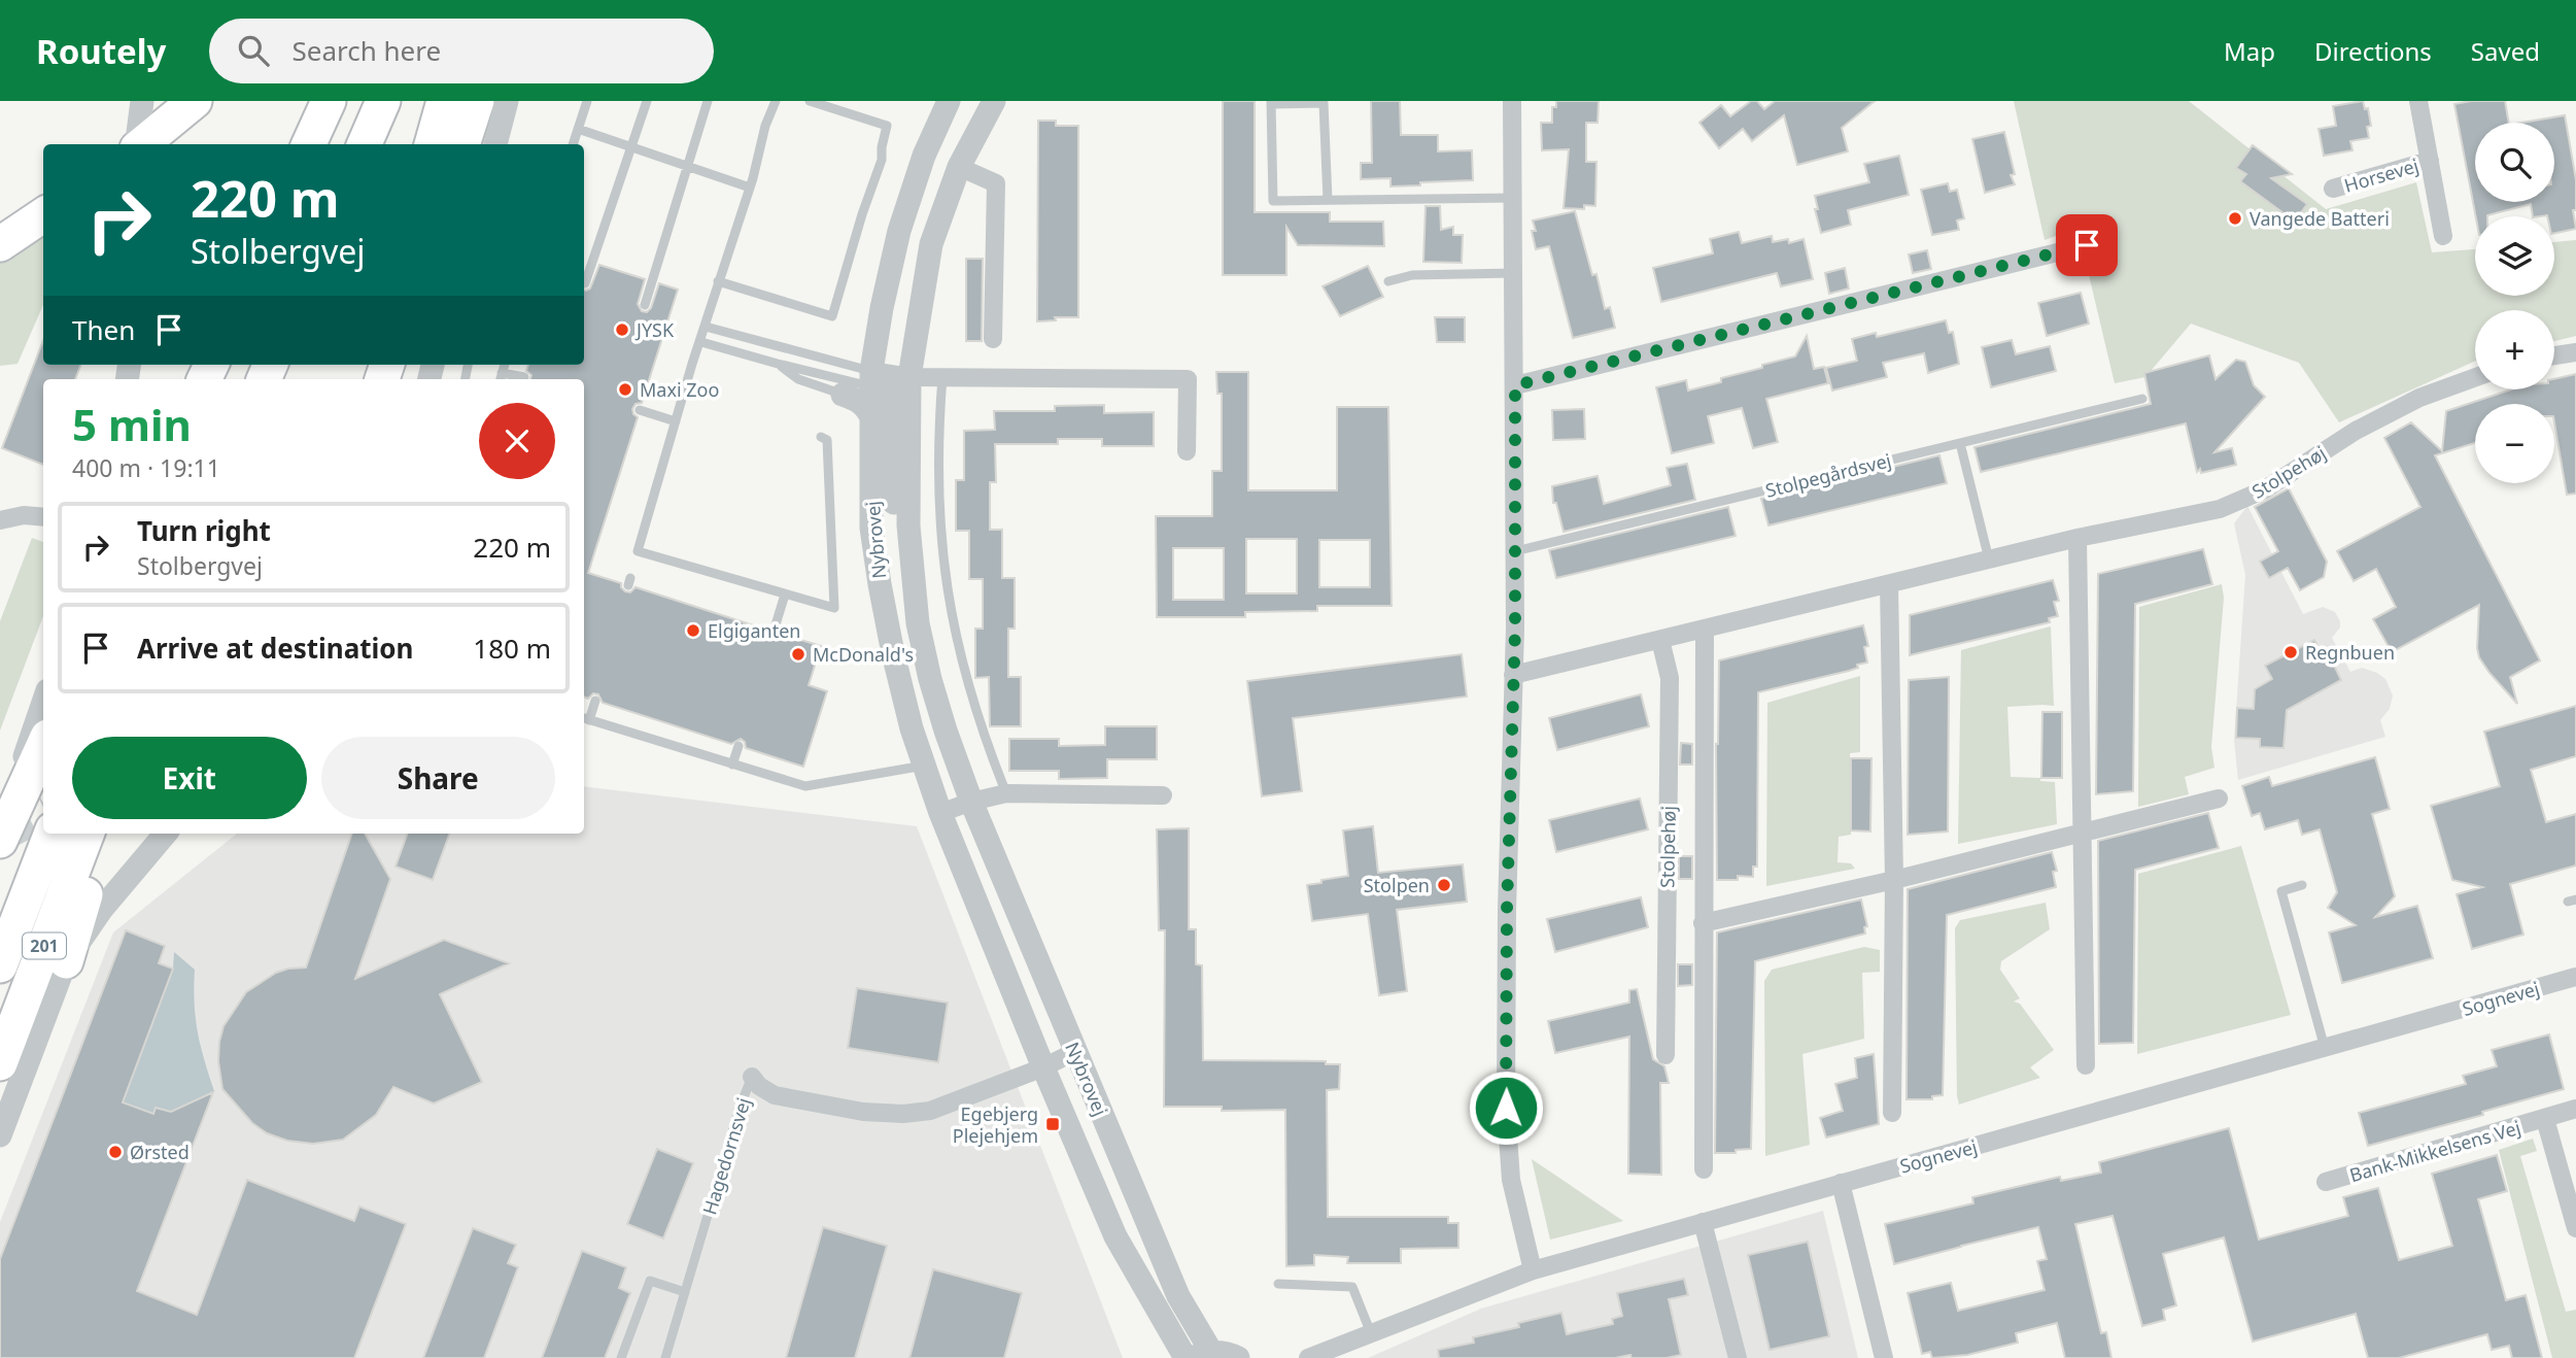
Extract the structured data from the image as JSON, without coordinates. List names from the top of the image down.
{
  "streets": {
    "highway": ["201"],
    "street": [
      "Horsevej",
      "Stolpehøj",
      "Nybrovej",
      "Sognevej",
      "Bank-Mikkelsens Vej",
      "Hagedornsvej"
    ],
    "lane": ["Stolpegårdsvej"]
  },
  "crossings": [
    ["Nybrovej", "Hagedornsvej"]
  ],
  "places": {
    "other": [
      "Vangede Batteri",
      "JYSK",
      "Maxi Zoo",
      "Elgiganten",
      "Regnbuen",
      "McDonald's",
      "Stolpen",
      "Ørsted"
    ],
    "transit": ["Egebjerg Plejehjem"]
  },
  "page": {
    "header": "Routely",
    "search": "Search here",
    "nav": ["Map", "Directions", "Saved"],
    "map_buttons": ["+", "−"],
    "turn": ["220 m", "Stolbergvej"],
    "then": "Then",
    "heading": ["5 min", "400 m · 19:11"],
    "list": [
      {
        "name": "Turn right",
        "note": "Stolbergvej",
        "value": "220 m"
      },
      {
        "name": "Arrive at destination",
        "value": "180 m"
      }
    ],
    "buttons": ["Exit", "Share"]
  }
}
